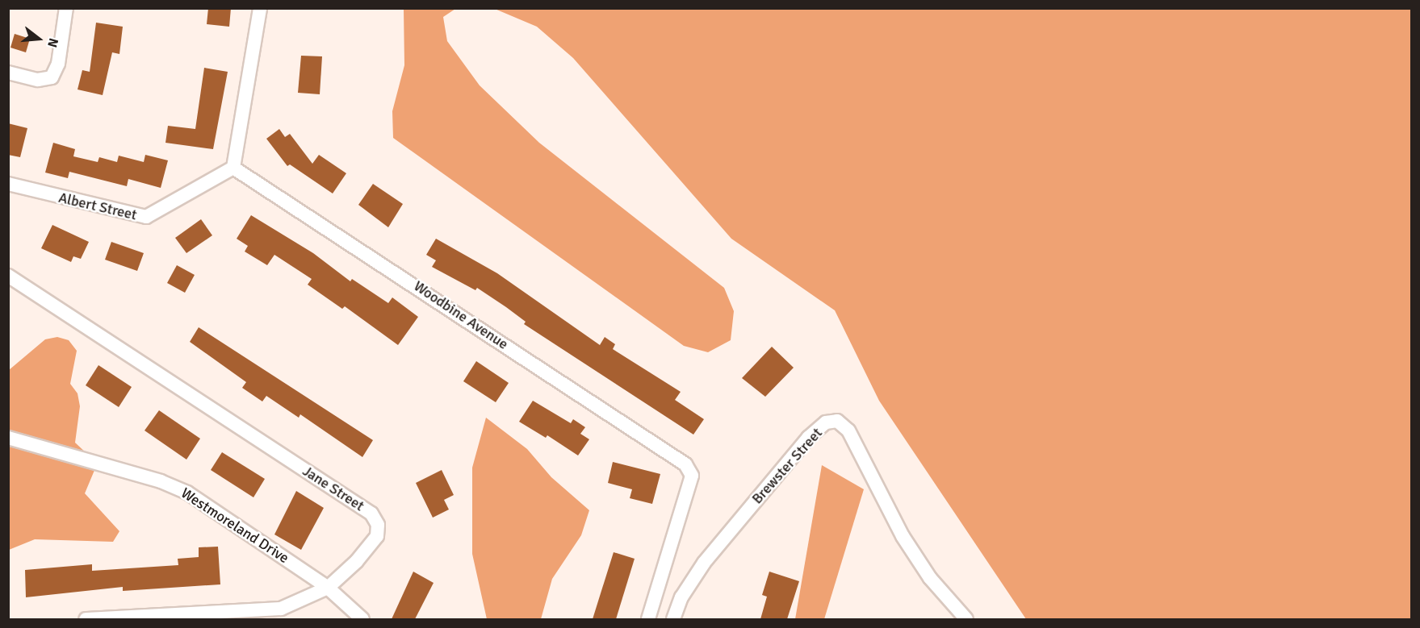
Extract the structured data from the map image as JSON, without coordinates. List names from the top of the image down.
{
  "streets": {
    "street": [
      "Albert Street",
      "Woodbine Avenue",
      "Brewster Street",
      "Jane Street",
      "Westmoreland Drive"
    ]
  },
  "crossings": [
    ["Albert Street", "Woodbine Avenue"],
    ["Jane Street", "Westmoreland Drive"]
  ],
  "north": "right"
}
